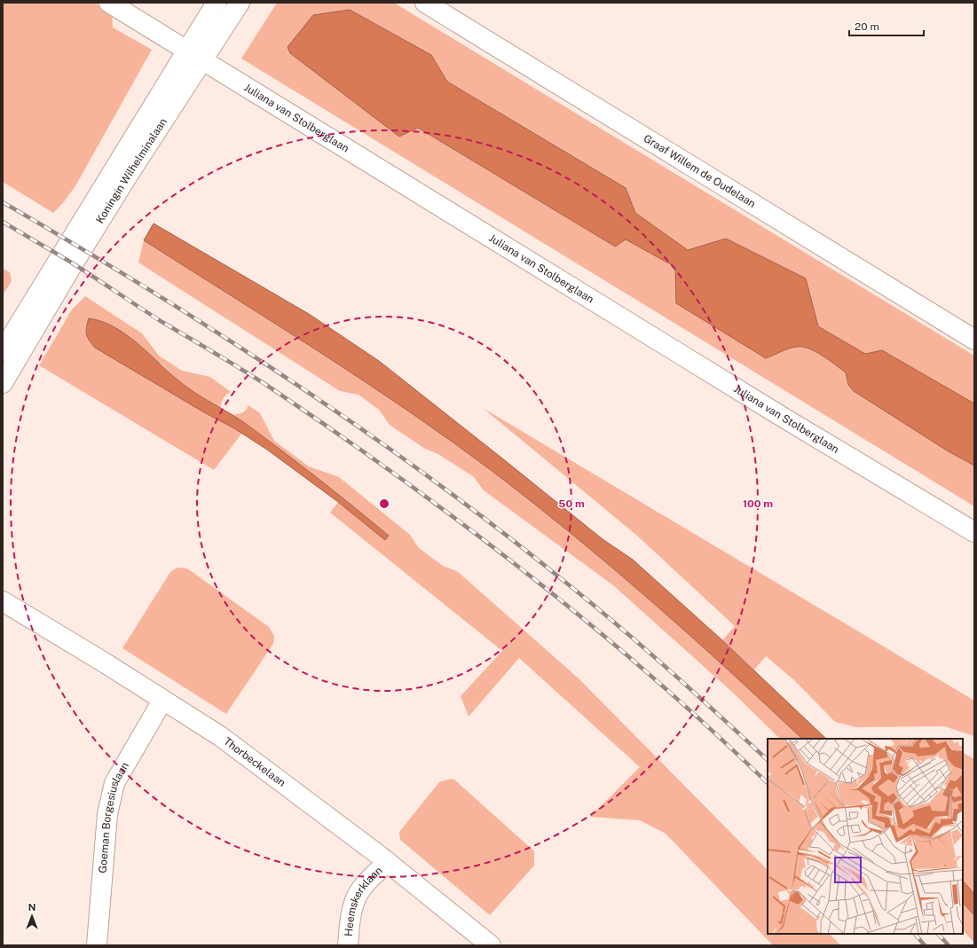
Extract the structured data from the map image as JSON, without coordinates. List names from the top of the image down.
{
  "streets": {
    "street": [
      "Juliana van Stolberglaan",
      "Koningin Wilhelminalaan",
      "Graaf Willem de Oudelaan",
      "Thorbeckelaan",
      "Goeman Borgesiuslaan",
      "Heemskerklaan"
    ]
  },
  "crossings": [
    ["Juliana van Stolberglaan", "Koningin Wilhelminalaan"],
    ["Thorbeckelaan", "Goeman Borgesiuslaan"],
    ["Thorbeckelaan", "Heemskerklaan"]
  ],
  "scale_bar": "20 m",
  "north": "top",
  "rings": ["50 m", "100 m"]
}
